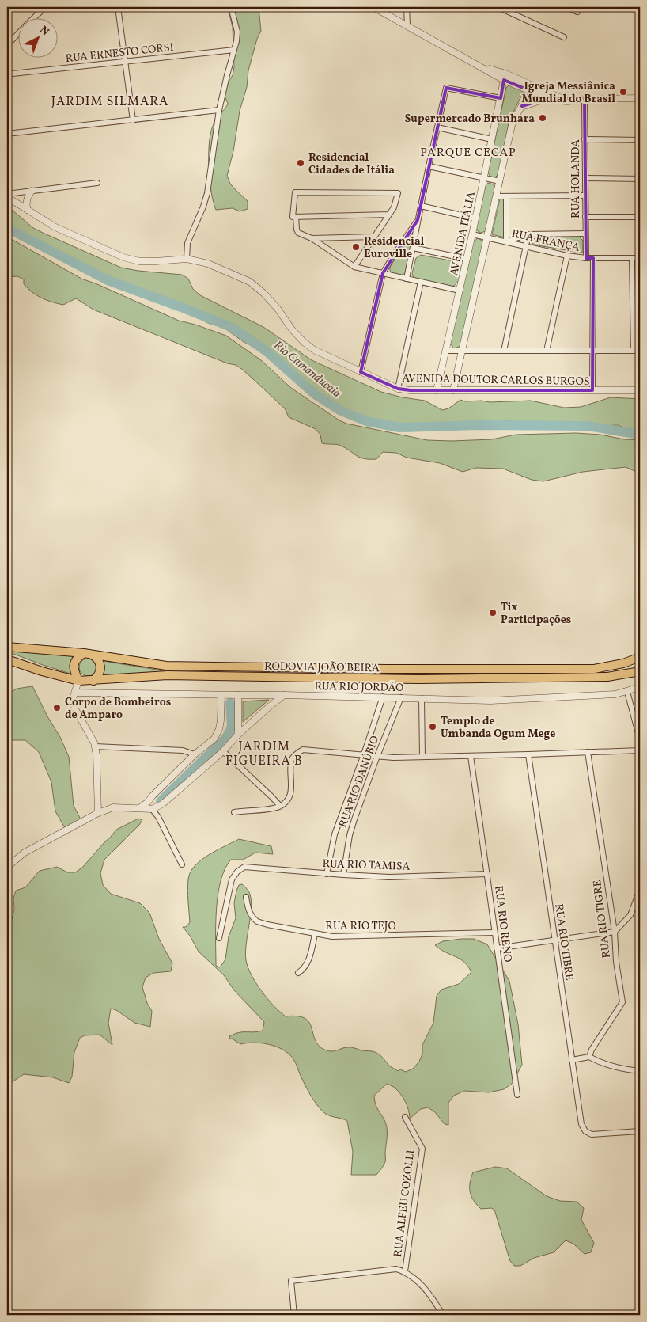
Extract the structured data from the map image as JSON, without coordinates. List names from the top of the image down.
{
  "streets": {
    "main road": ["RODOVIA JOÃO BEIRA"],
    "street": [
      "RUA ERNESTO CORSI",
      "RUA HOLANDA",
      "AVENIDA ITÁLIA",
      "RUA FRANÇA",
      "AVENIDA DOUTOR CARLOS BURGOS",
      "RUA RIO JORDÃO",
      "RUA RIO DANÚBIO",
      "RUA RIO TAMISA",
      "RUA RIO TIGRE",
      "RUA RIO RENO",
      "RUA RIO TEJO",
      "RUA RIO TIBRE",
      "RUA ALFEU COZOLLI"
    ]
  },
  "crossings": [
    ["RUA HOLANDA", "RUA FRANÇA"],
    ["AVENIDA ITÁLIA", "RUA FRANÇA"],
    ["AVENIDA ITÁLIA", "AVENIDA DOUTOR CARLOS BURGOS"],
    ["RUA RIO JORDÃO", "RUA RIO DANÚBIO"],
    ["RUA RIO DANÚBIO", "RUA RIO TAMISA"],
    ["RUA RIO TAMISA", "RUA RIO RENO"],
    ["RUA RIO RENO", "RUA RIO TEJO"]
  ],
  "districts": ["JARDIM SILMARA", "PARQUE CECAP", "JARDIM FIGUEIRA B"],
  "water": ["Rio Camanducaia"],
  "places": [
    "Igreja Messiânica Mundial do Brasil",
    "Supermercado Brunhara",
    "Residencial Cidades de Itália",
    "Residencial Euroville",
    "Tix Participações",
    "Corpo de Bombeiros de Amparo",
    "Templo de Umbanda Ogum Mege"
  ],
  "north": "top right"
}
